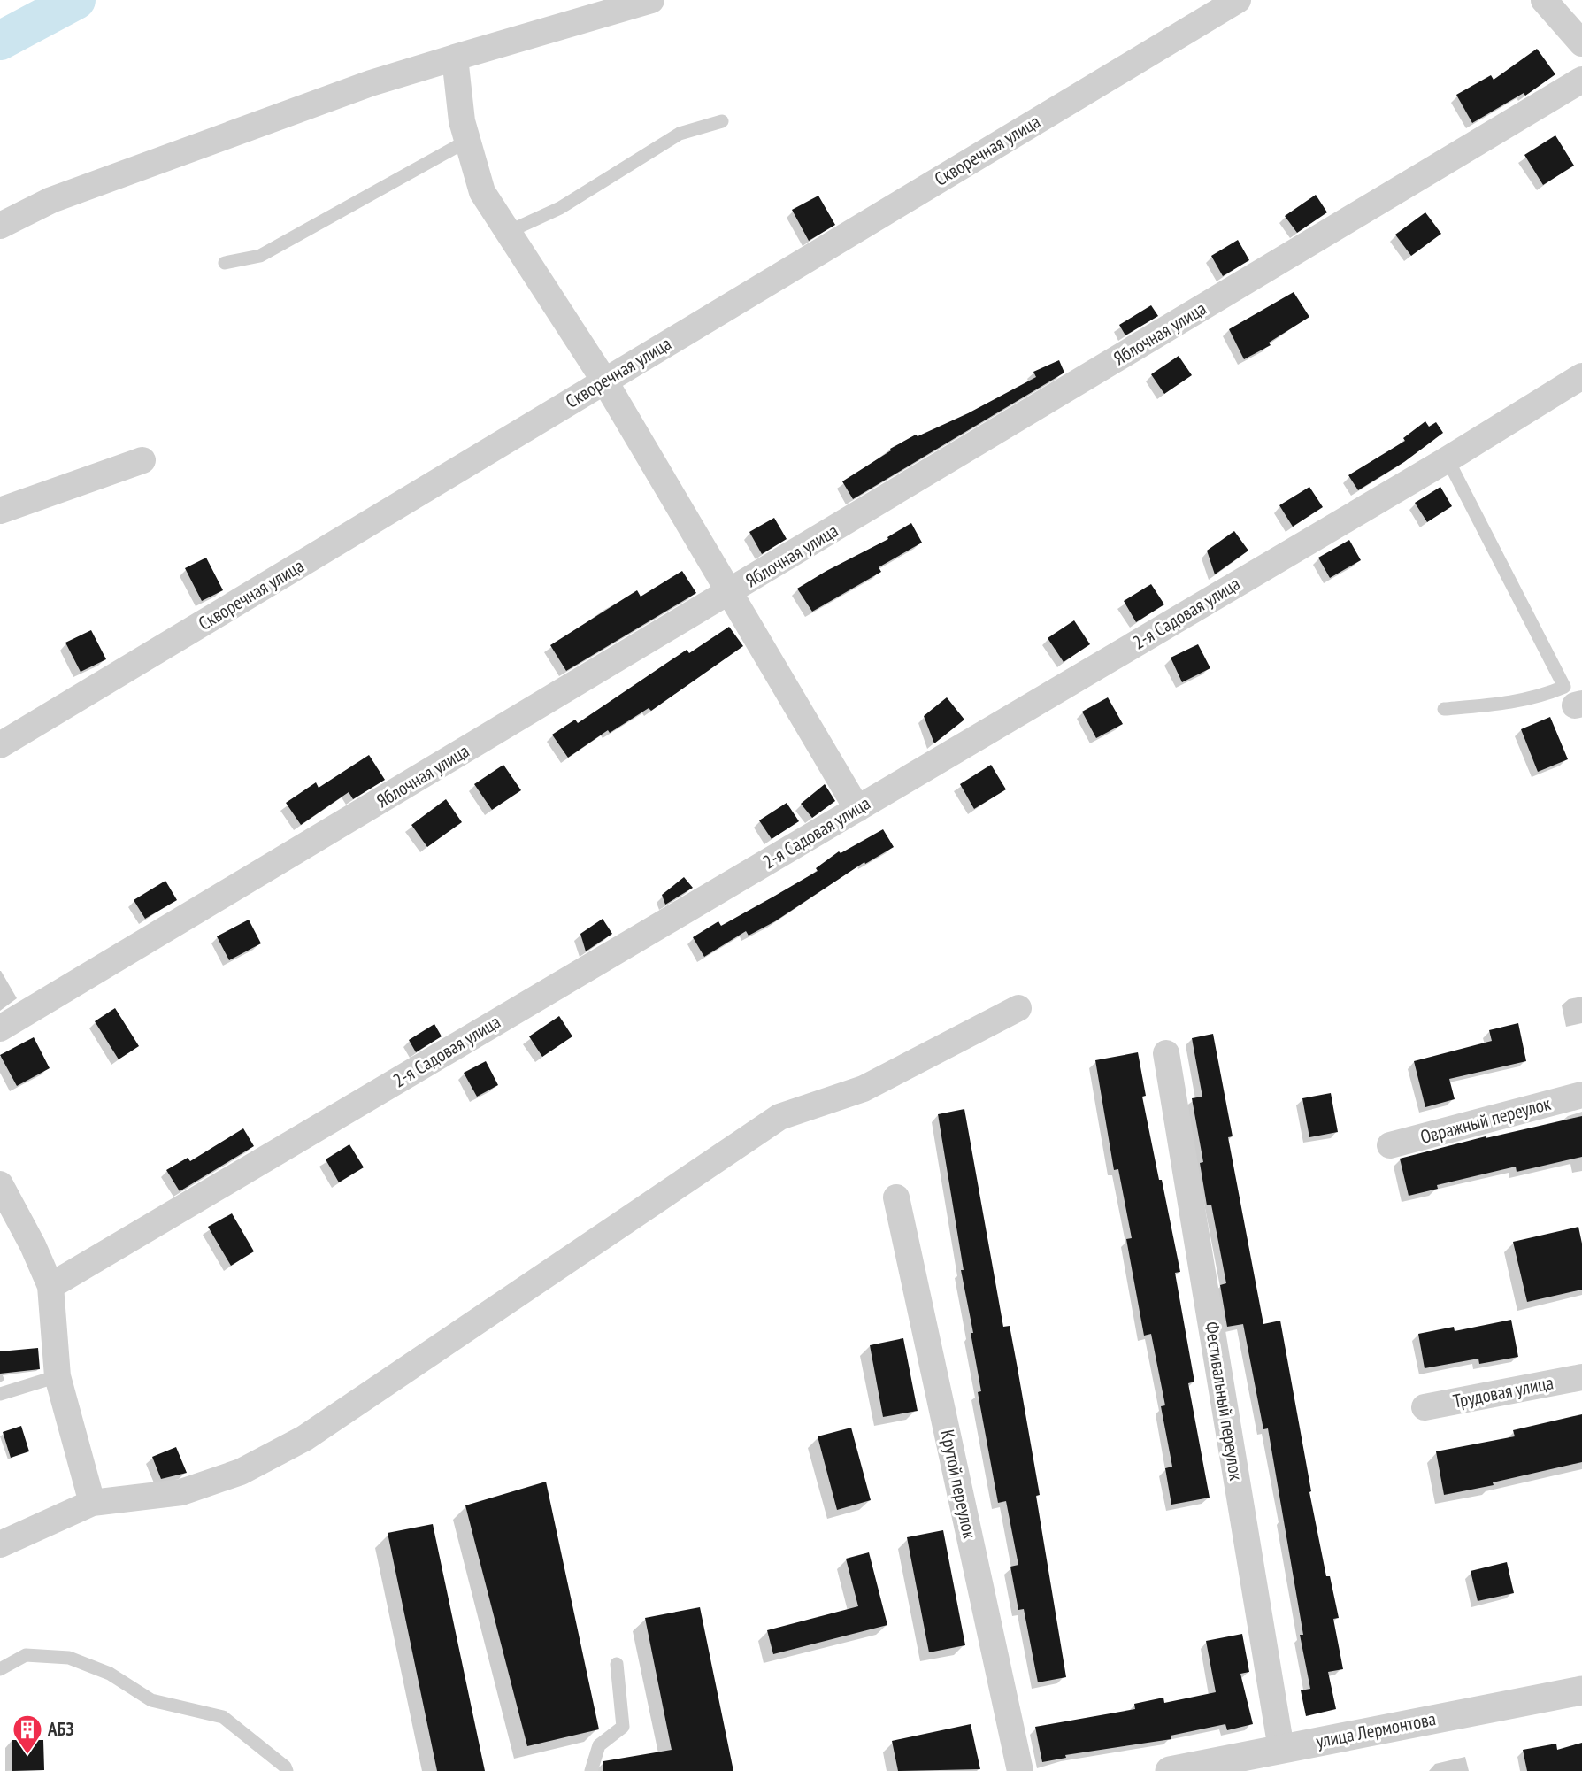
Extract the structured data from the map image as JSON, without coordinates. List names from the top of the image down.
{
  "streets": {
    "street": [
      "Скворечная улица",
      "Яблочная улица",
      "2-я Садовая улица",
      "Овражный переулок",
      "Трудовая улица",
      "Фестивальный переулок",
      "Крутой переулок",
      "улица Лермонтова"
    ]
  },
  "crossings": [
    ["Фестивальный переулок", "улица Лермонтова"]
  ],
  "places": {
    "building": ["АБЗ"]
  }
}
